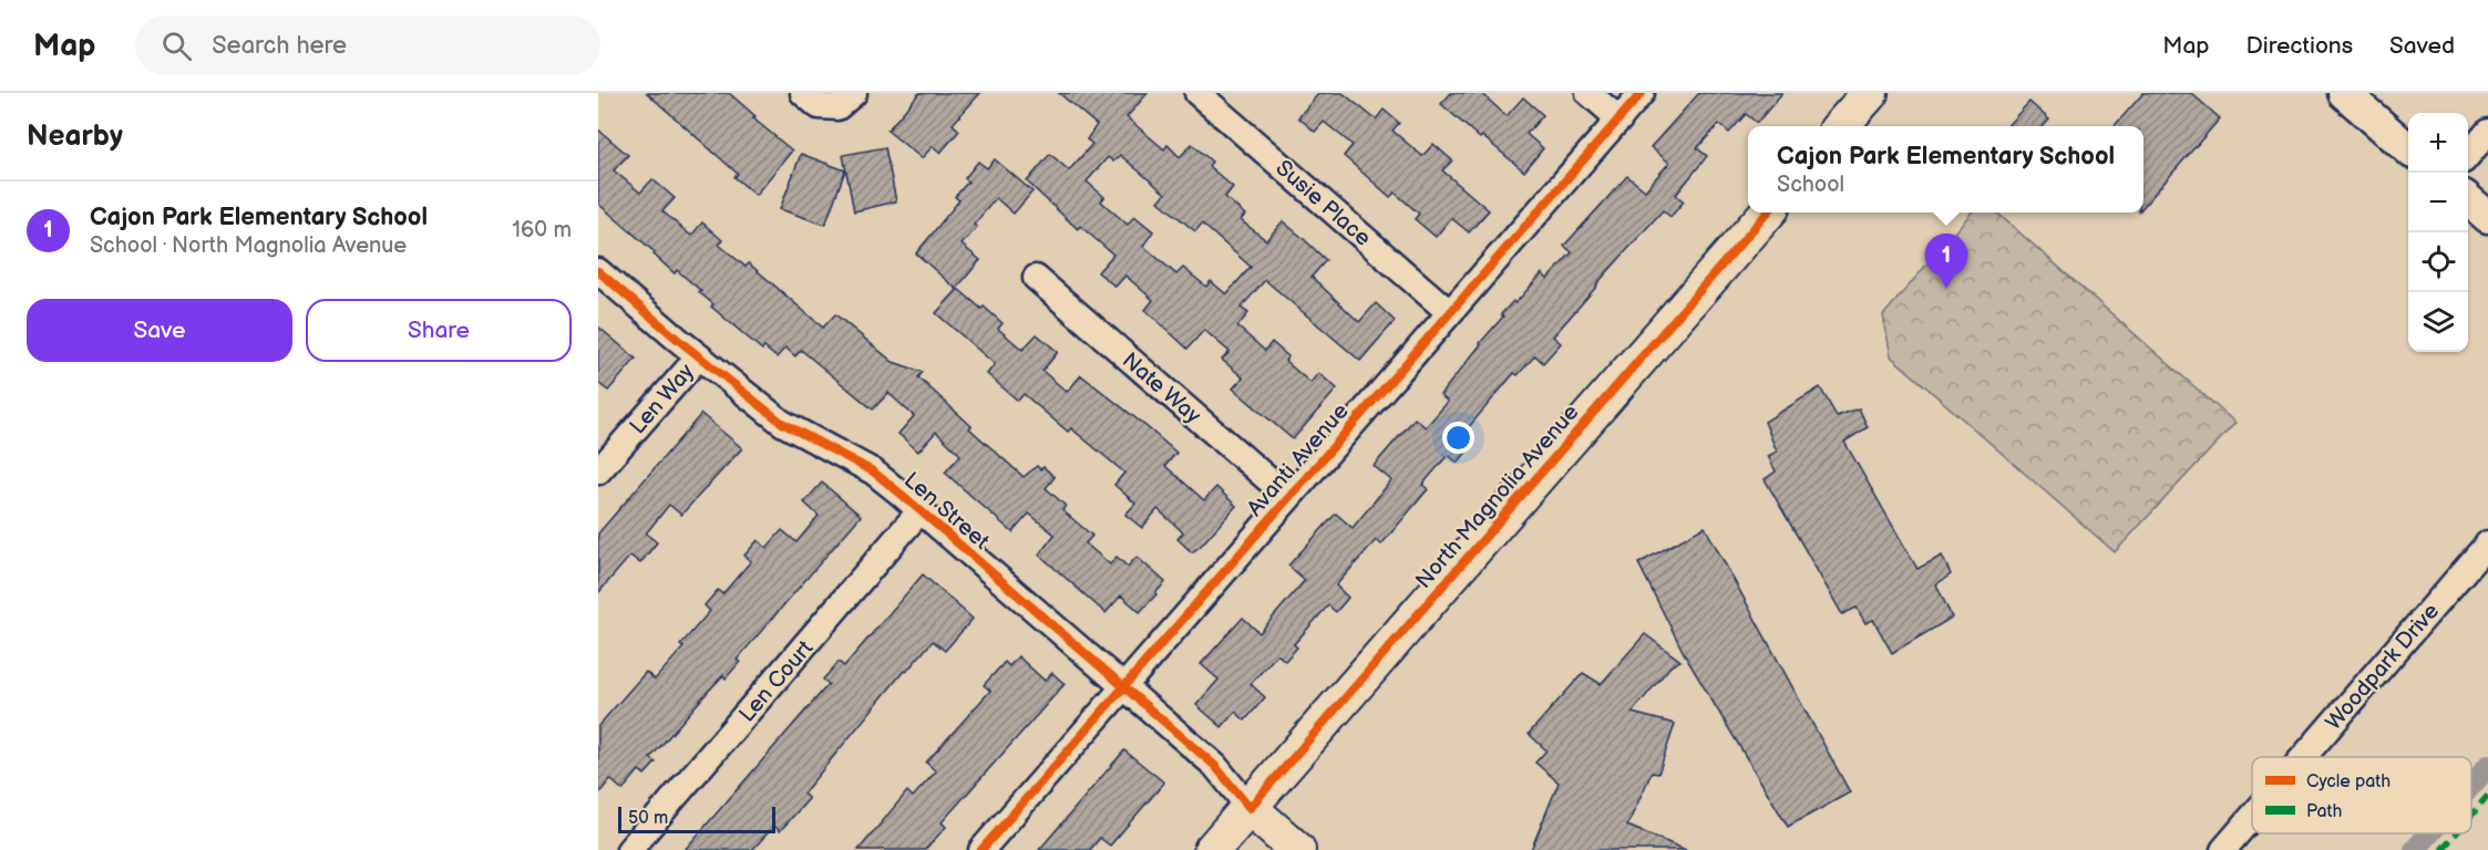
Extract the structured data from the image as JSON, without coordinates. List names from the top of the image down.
{
  "streets": {
    "main road": ["North Magnolia Avenue"],
    "street": [
      "Susie Place",
      "Nate Way",
      "Len Way",
      "Avanti Avenue",
      "Len Street",
      "Woodpark Drive",
      "Len Court"
    ]
  },
  "crossings": [
    ["Susie Place", "Avanti Avenue"],
    ["Nate Way", "Avanti Avenue"],
    ["Len Way", "Len Street"],
    ["Avanti Avenue", "Len Street"],
    ["North Magnolia Avenue", "Len Street"],
    ["Len Street", "Len Court"]
  ],
  "legend": ["Cycle path", "Path"],
  "scale_bar": "50 m",
  "page": {
    "header": "Map",
    "search": "Search here",
    "nav": ["Map", "Directions", "Saved"],
    "heading": "Nearby",
    "map_buttons": ["+", "−"],
    "popup": ["Cajon Park Elementary School", "School"],
    "list": [
      {
        "mark": "1",
        "name": "Cajon Park Elementary School",
        "note": "School · North Magnolia Avenue",
        "value": "160 m"
      }
    ],
    "pins": "1",
    "buttons": ["Save", "Share"],
    "scale": "50 m"
  }
}
